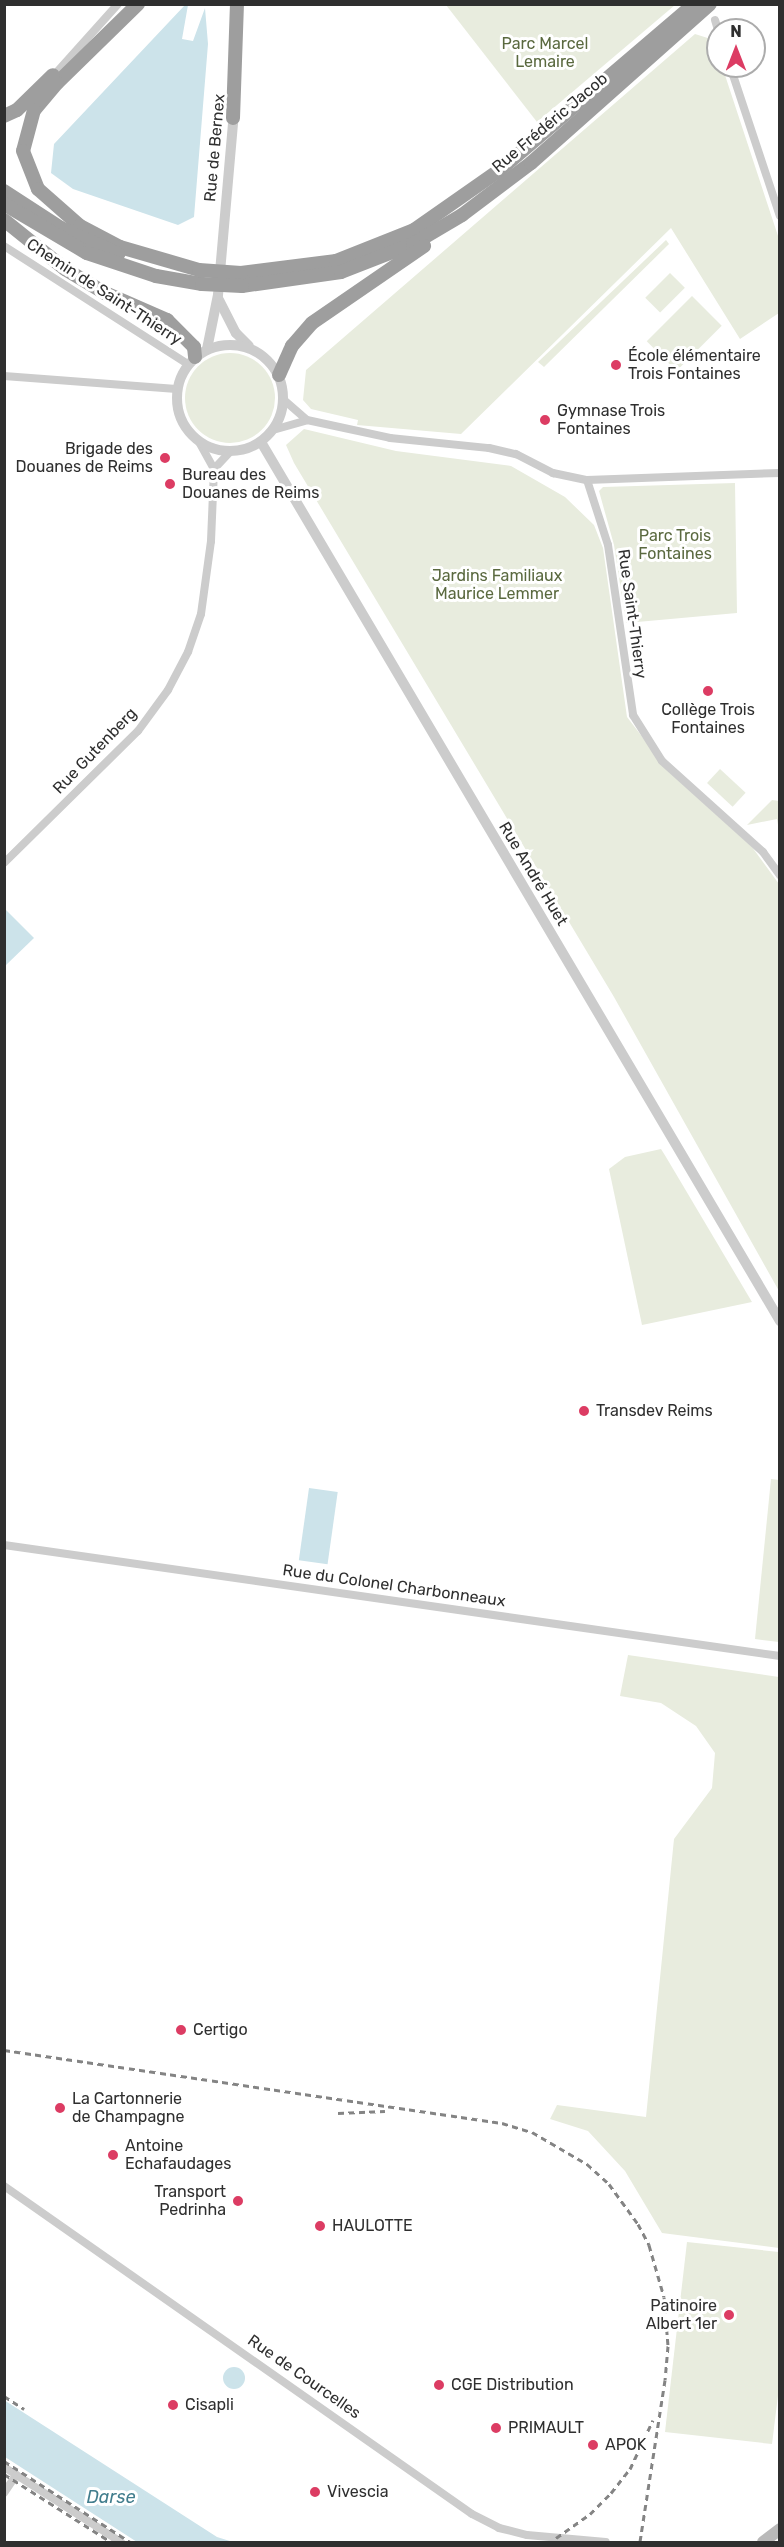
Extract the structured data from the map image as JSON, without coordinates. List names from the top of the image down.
{
  "streets": {
    "highway": ["Rue Frédéric Jacob"],
    "street": [
      "Rue de Bernex",
      "Chemin de Saint-Thierry",
      "Rue Saint-Thierry",
      "Rue Gutenberg",
      "Rue André Huet",
      "Rue du Colonel Charbonneaux",
      "Rue de Courcelles"
    ]
  },
  "crossings": [
    ["Rue de Bernex", "Chemin de Saint-Thierry"],
    ["Rue de Bernex", "Rue André Huet"],
    ["Chemin de Saint-Thierry", "Rue André Huet"]
  ],
  "water": ["Darse"],
  "parks": ["Parc Marcel Lemaire", "Parc Trois Fontaines", "Jardins Familiaux Maurice Lemmer"],
  "places": [
    "École élémentaire Trois Fontaines",
    "Gymnase Trois Fontaines",
    "Brigade des Douanes de Reims",
    "Bureau des Douanes de Reims",
    "Collège Trois Fontaines",
    "Transdev Reims",
    "Certigo",
    "La Cartonnerie de Champagne",
    "Antoine Echafaudages",
    "Transport Pedrinha",
    "HAULOTTE",
    "Patinoire Albert 1er",
    "CGE Distribution",
    "Cisapli",
    "PRIMAULT",
    "APOK",
    "Vivescia"
  ],
  "north": "top"
}
